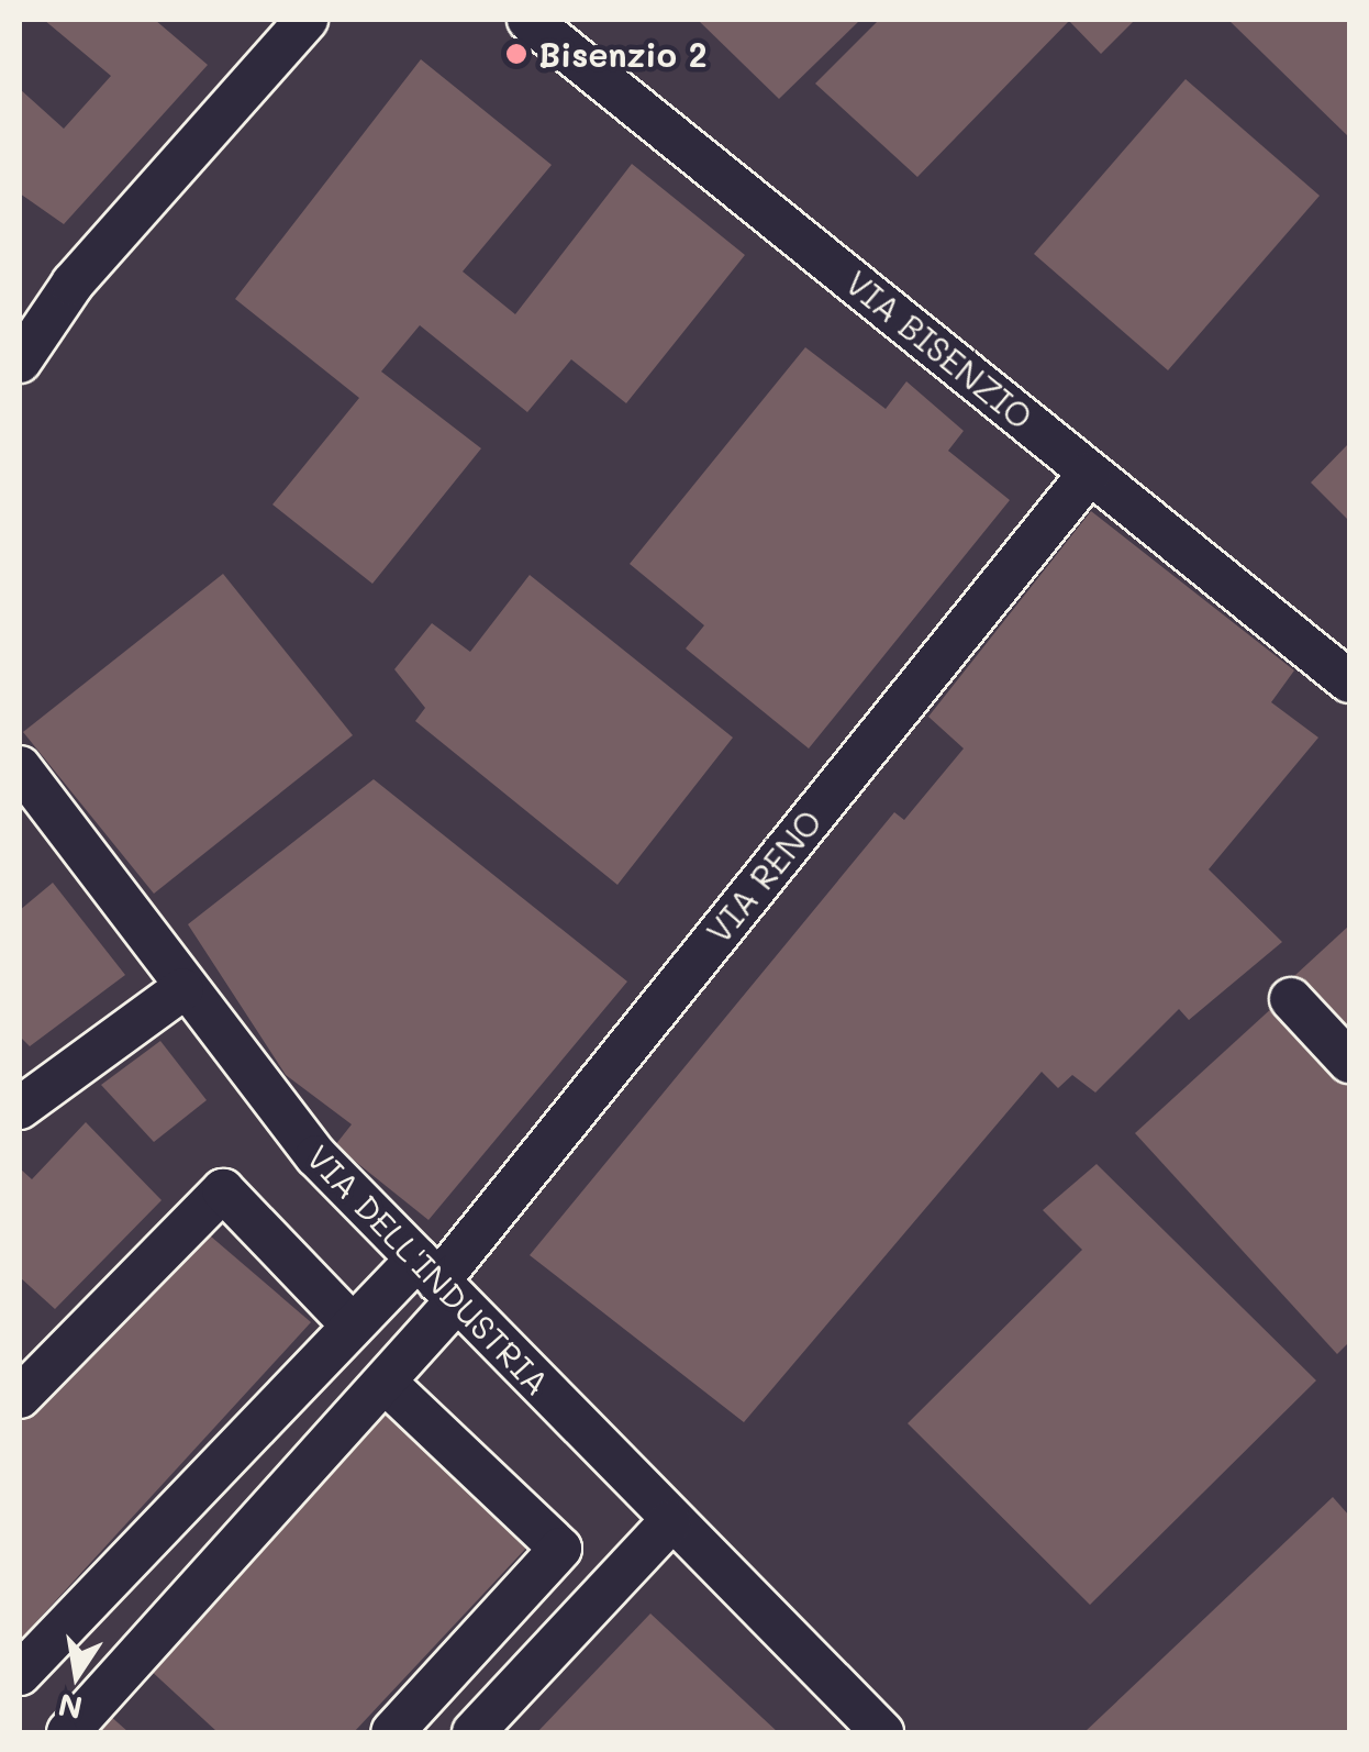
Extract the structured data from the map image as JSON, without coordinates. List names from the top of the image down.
{
  "streets": {
    "street": ["VIA BISENZIO", "VIA RENO", "VIA DELL'INDUSTRIA"]
  },
  "crossings": [
    ["VIA BISENZIO", "VIA RENO"],
    ["VIA RENO", "VIA DELL'INDUSTRIA"]
  ],
  "places": ["Bisenzio 2"],
  "north": "bottom"
}
